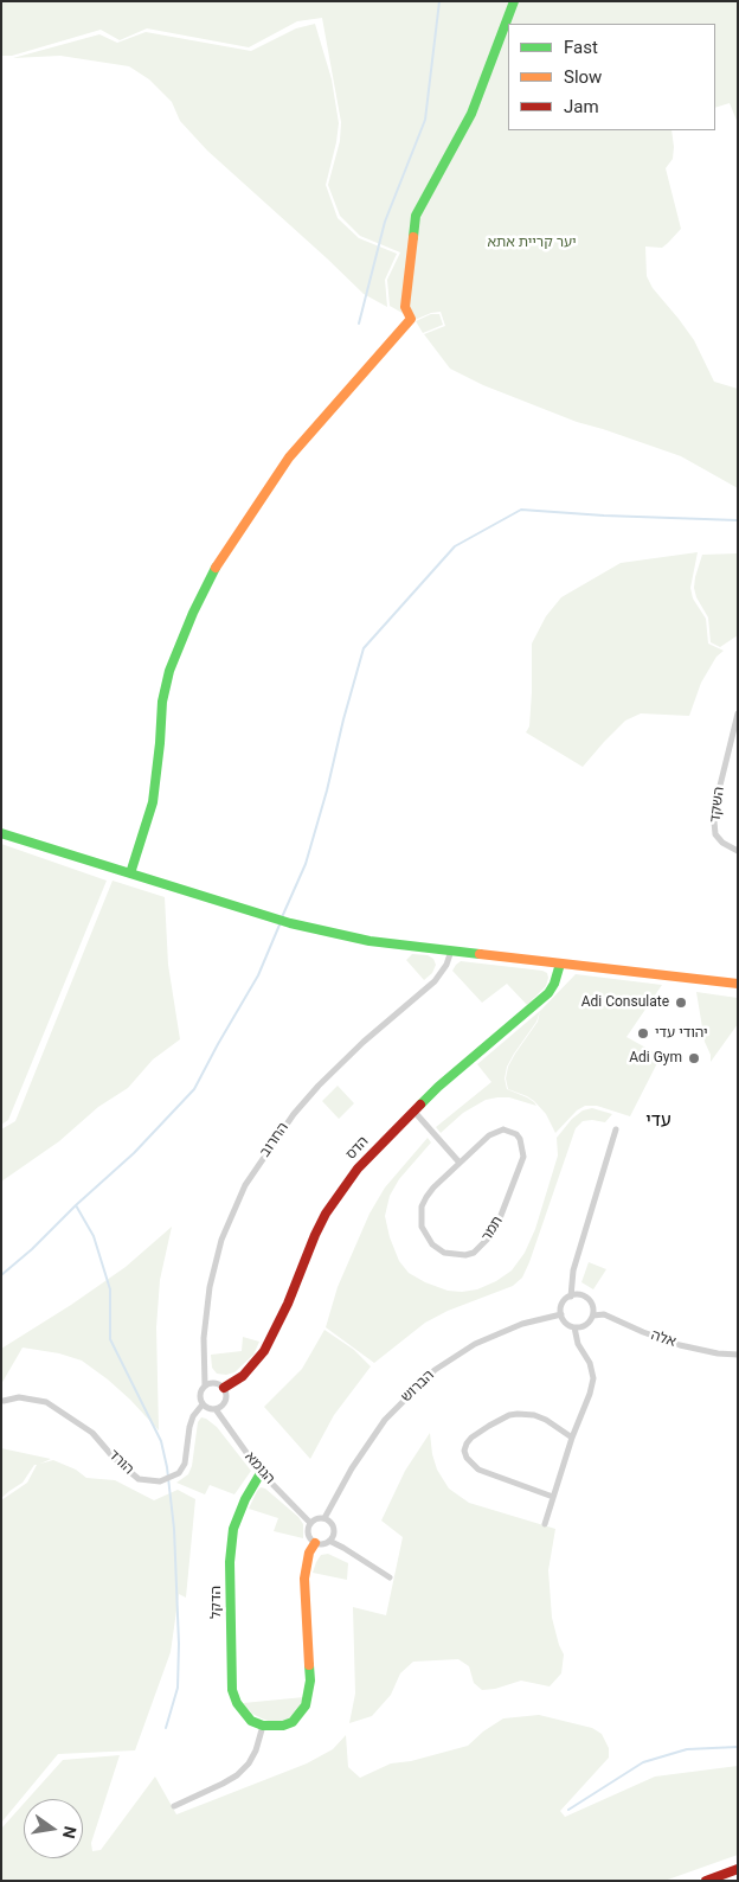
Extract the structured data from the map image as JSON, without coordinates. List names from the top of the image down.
{
  "streets": {
    "street": [
      "השקד",
      "החרוב",
      "הדס",
      "תמר",
      "אלה",
      "הברוש",
      "הורד",
      "הגומא",
      "הדקל"
    ]
  },
  "crossings": [
    ["החרוב", "הדס"],
    ["החרוב", "הורד"],
    ["החרוב", "הגומא"],
    ["הדס", "הורד"],
    ["הדס", "הגומא"],
    ["אלה", "הברוש"],
    ["הברוש", "הגומא"],
    ["הורד", "הגומא"],
    ["הגומא", "הדקל"]
  ],
  "districts": ["עדי"],
  "parks": ["יער קריית אתא"],
  "places": ["Adi Consulate", "יהודי עדי", "Adi Gym"],
  "legend": ["Fast", "Slow", "Jam"],
  "north": "right"
}
